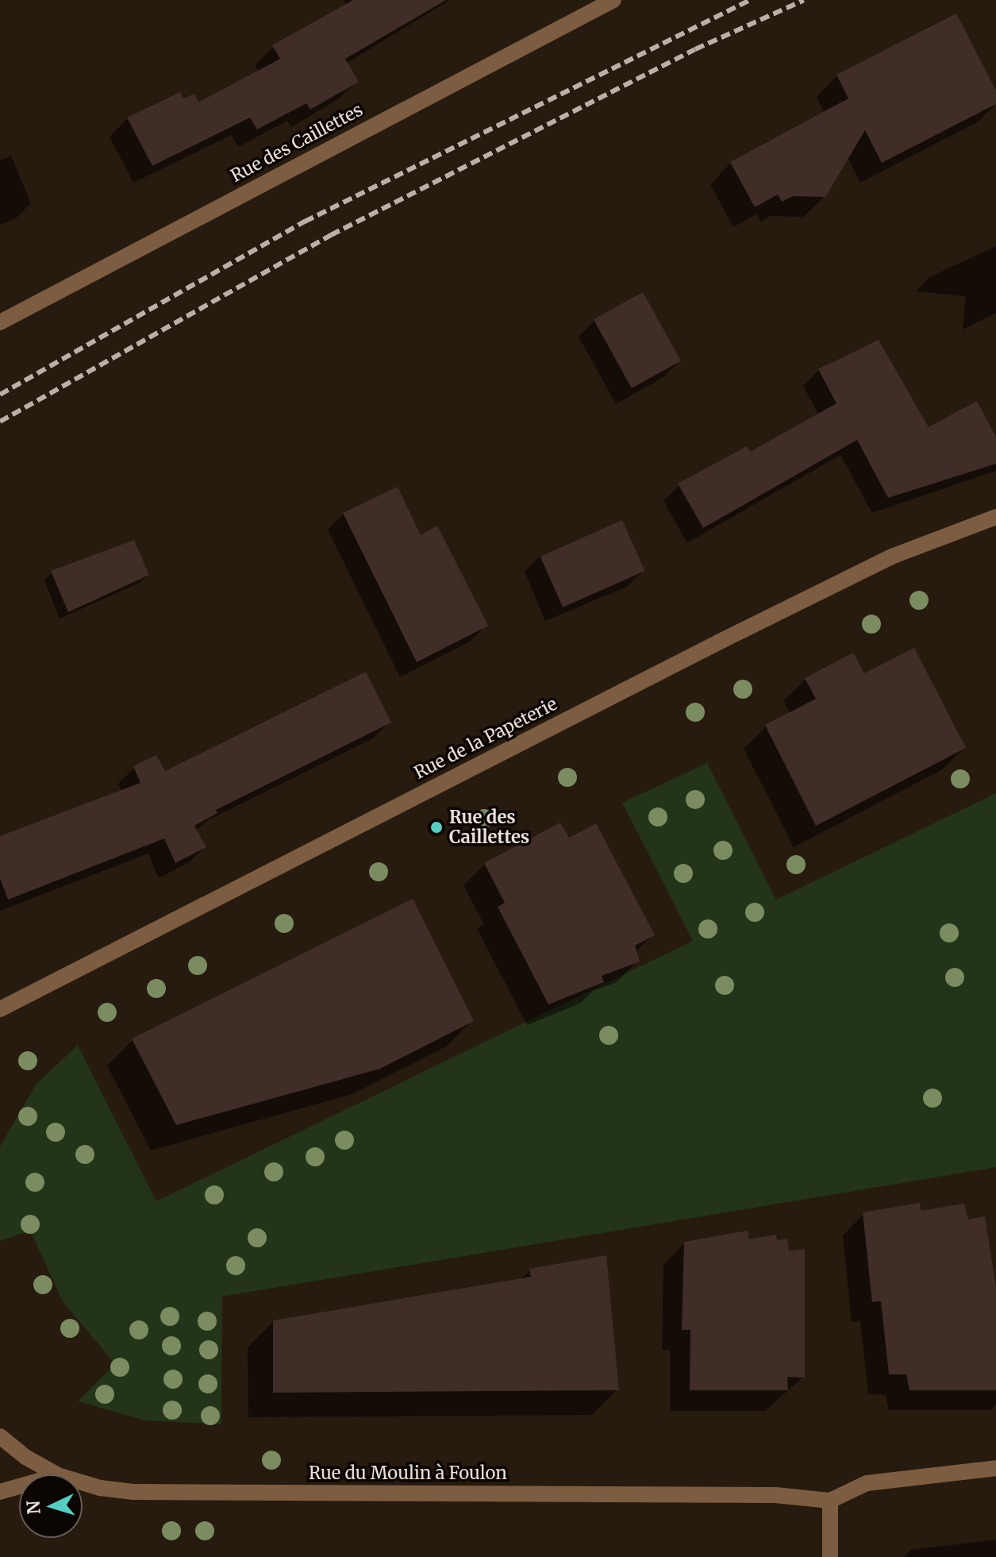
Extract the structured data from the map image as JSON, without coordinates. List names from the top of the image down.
{
  "streets": {
    "street": ["Rue des Caillettes", "Rue de la Papeterie", "Rue du Moulin à Foulon"]
  },
  "places": ["Rue des Caillettes"],
  "north": "left"
}
